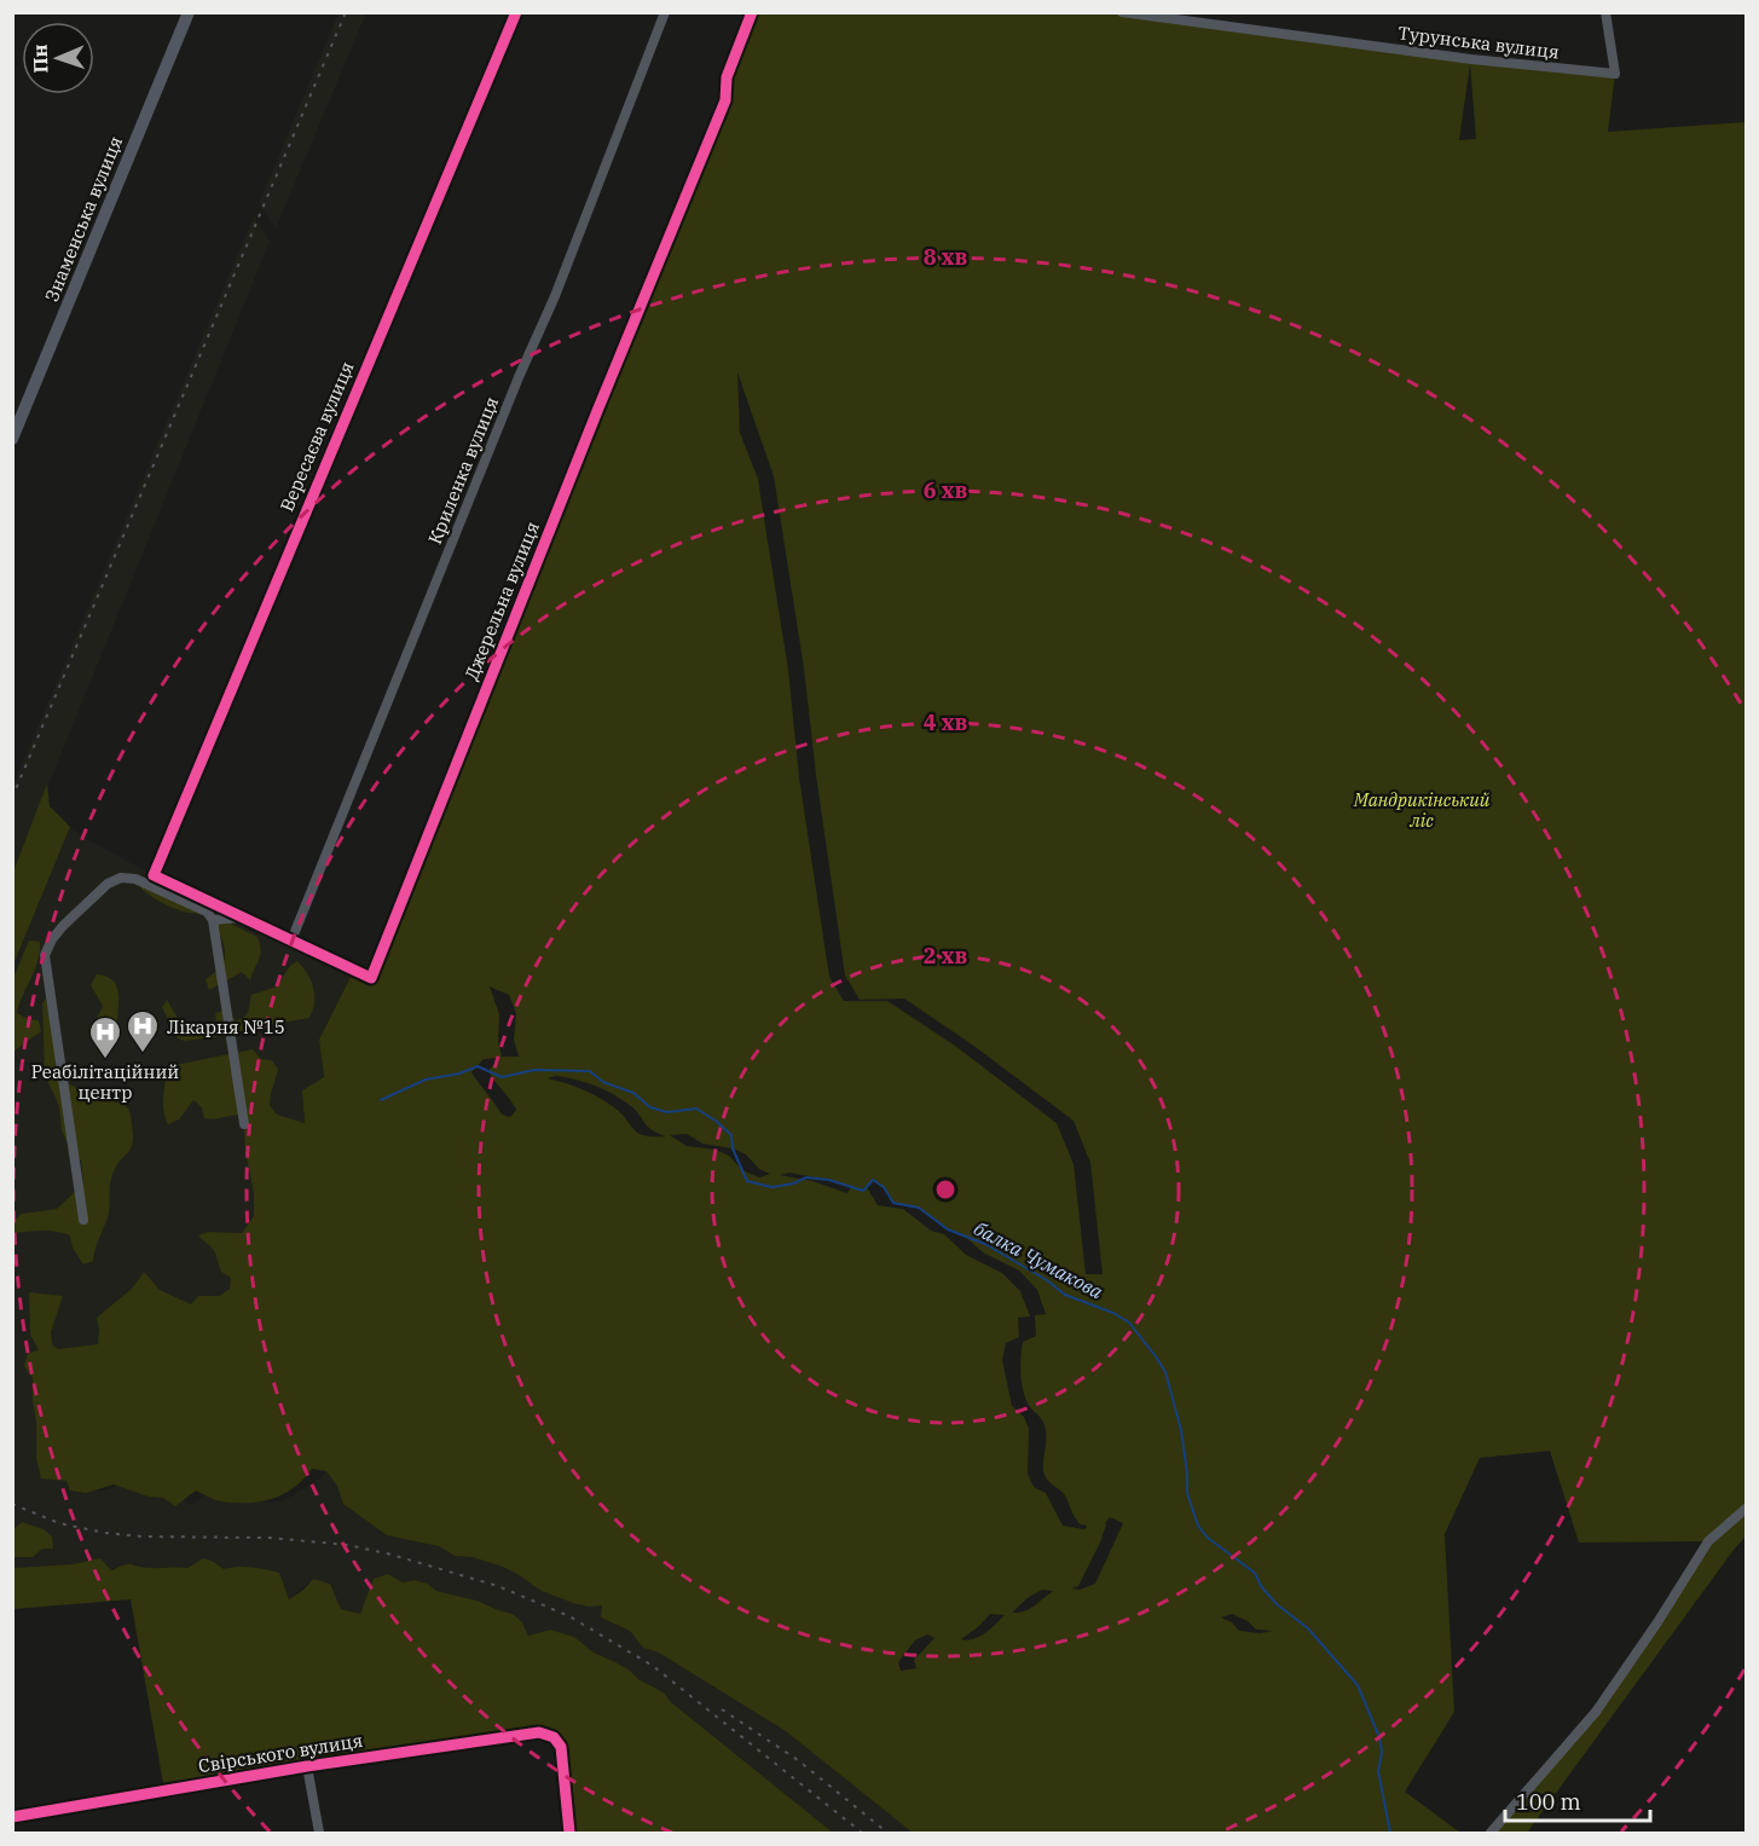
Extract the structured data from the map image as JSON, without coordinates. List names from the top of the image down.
{
  "streets": {
    "main road": ["Знаменська вулиця"],
    "street": [
      "Турунська вулиця",
      "Вересаєва вулиця",
      "Криленка вулиця",
      "Джерельна вулиця",
      "Свірського вулиця"
    ]
  },
  "crossings": [
    ["Вересаєва вулиця", "Джерельна вулиця"],
    ["Криленка вулиця", "Джерельна вулиця"]
  ],
  "water": ["балка Чумакова"],
  "parks": ["Мандрикінський ліс"],
  "places": {
    "hospital": ["Лікарня №15", "Реабілітаційний центр"]
  },
  "scale_bar": "100 m",
  "north": "left",
  "rings": [
    "8 хв",
    "6 хв",
    "4 хв",
    "2 хв"
  ]
}
